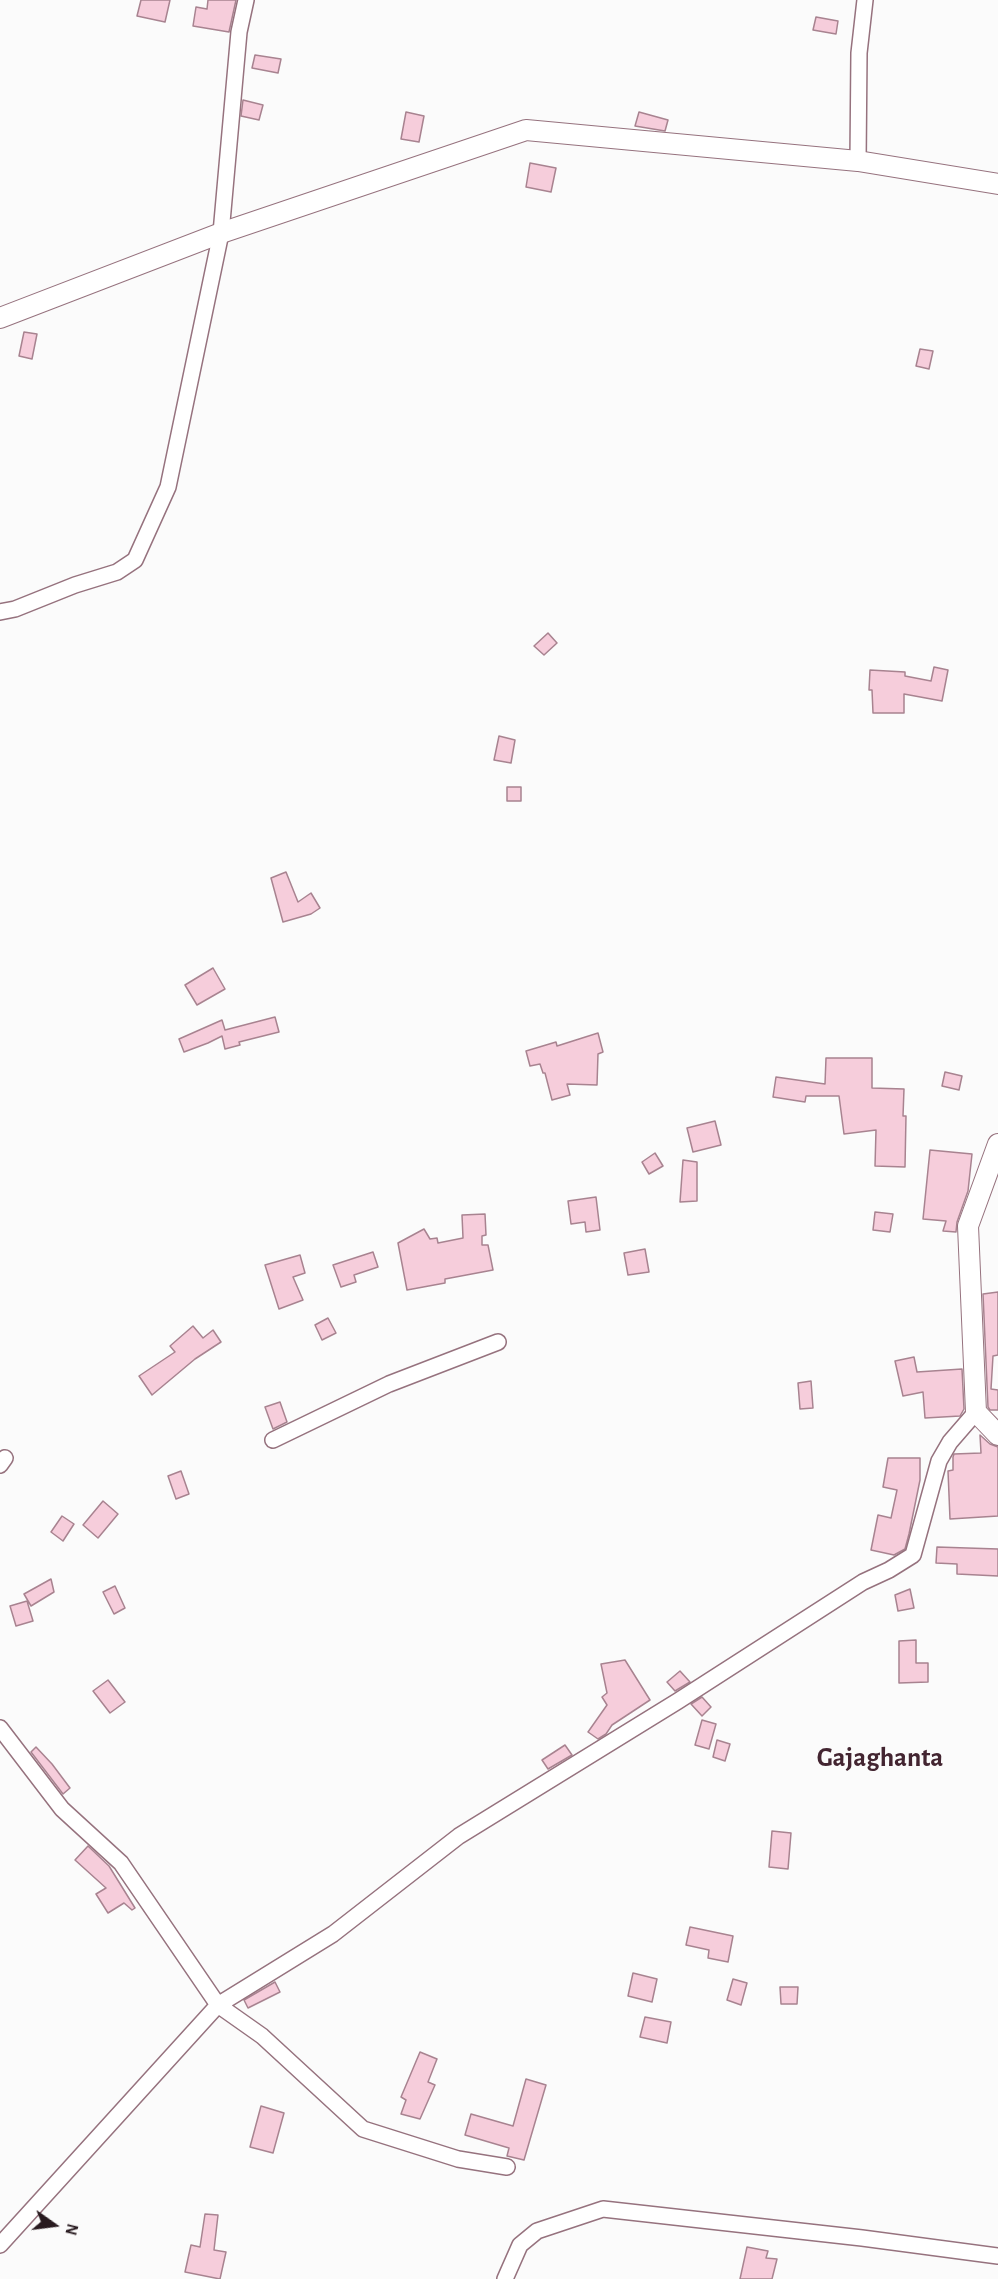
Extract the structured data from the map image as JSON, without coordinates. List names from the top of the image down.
{
  "districts": ["Gajaghanta"],
  "north": "right"
}
